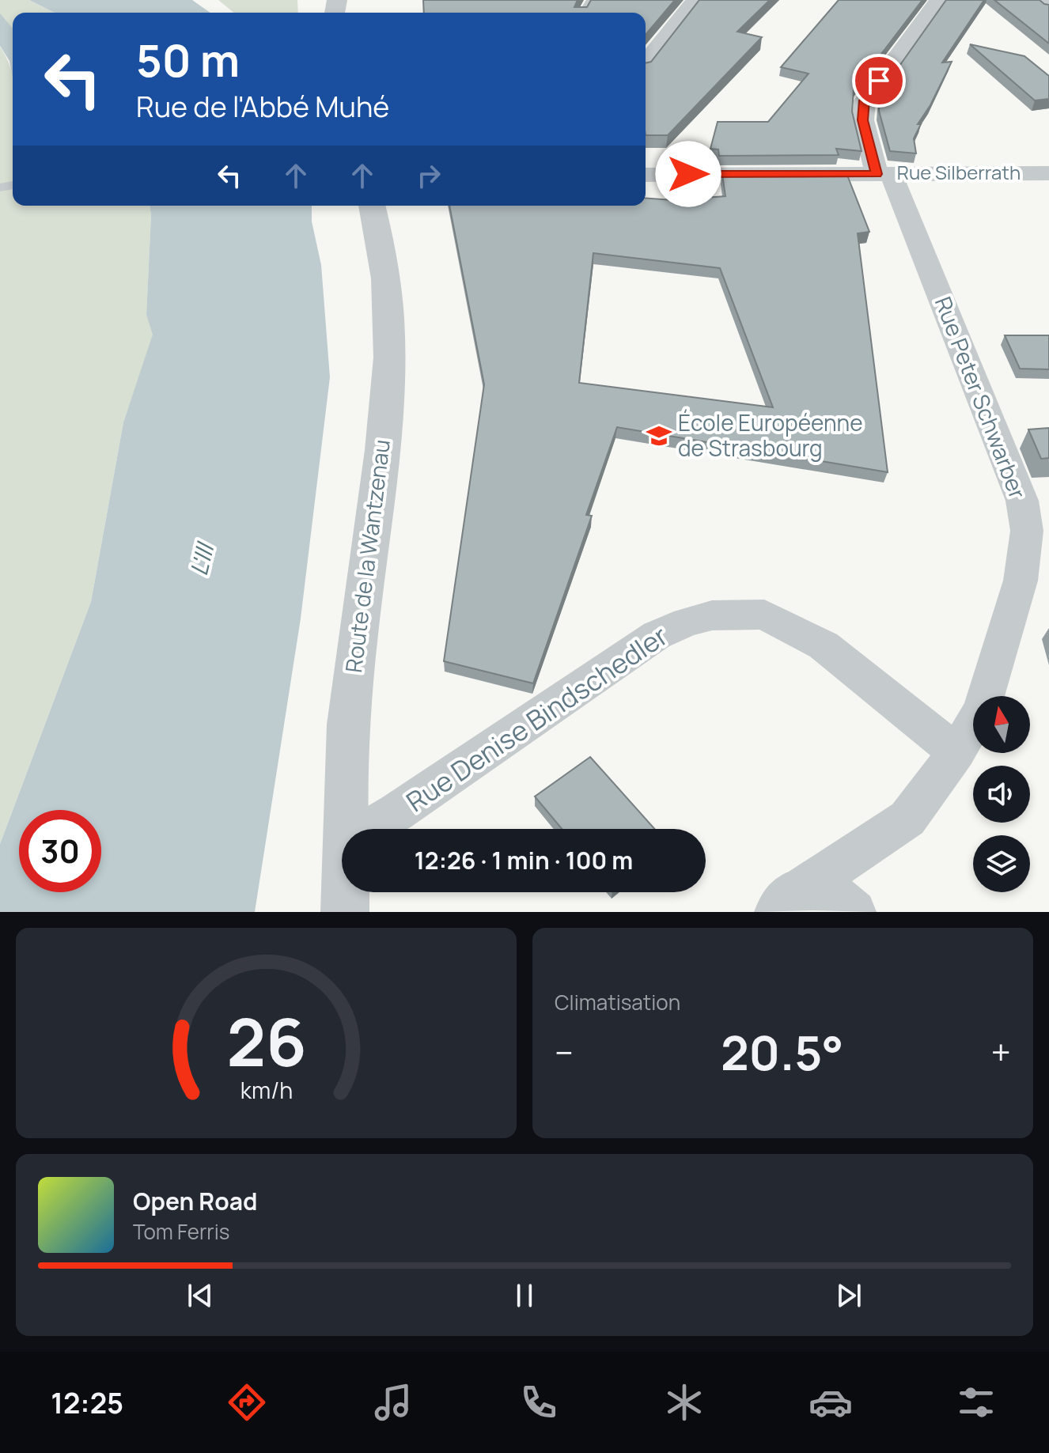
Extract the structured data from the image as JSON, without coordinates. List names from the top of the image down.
{
  "streets": {
    "street": [
      "Rue Silberrath",
      "Rue Peter Schwarber",
      "Route de la Wantzenau",
      "Rue Denise Bindschedler"
    ]
  },
  "crossings": [
    ["Rue Silberrath", "Rue Peter Schwarber"],
    ["Rue Peter Schwarber", "Rue Denise Bindschedler"]
  ],
  "water": ["L'Ill"],
  "places": {
    "school or university": ["École Européenne de Strasbourg"]
  },
  "north": "top",
  "page": {
    "turn": ["50 m", "Rue de l'Abbé Muhé"],
    "limit": "30",
    "trip": "12:26 · 1 min · 100 m",
    "tile": "Climatisation",
    "heat": ["−", "20.5°", "+"],
    "song": ["Open Road", "Tom Ferris"],
    "tabs": "12:25",
    "gauge": ["26", "km/h"]
  }
}
